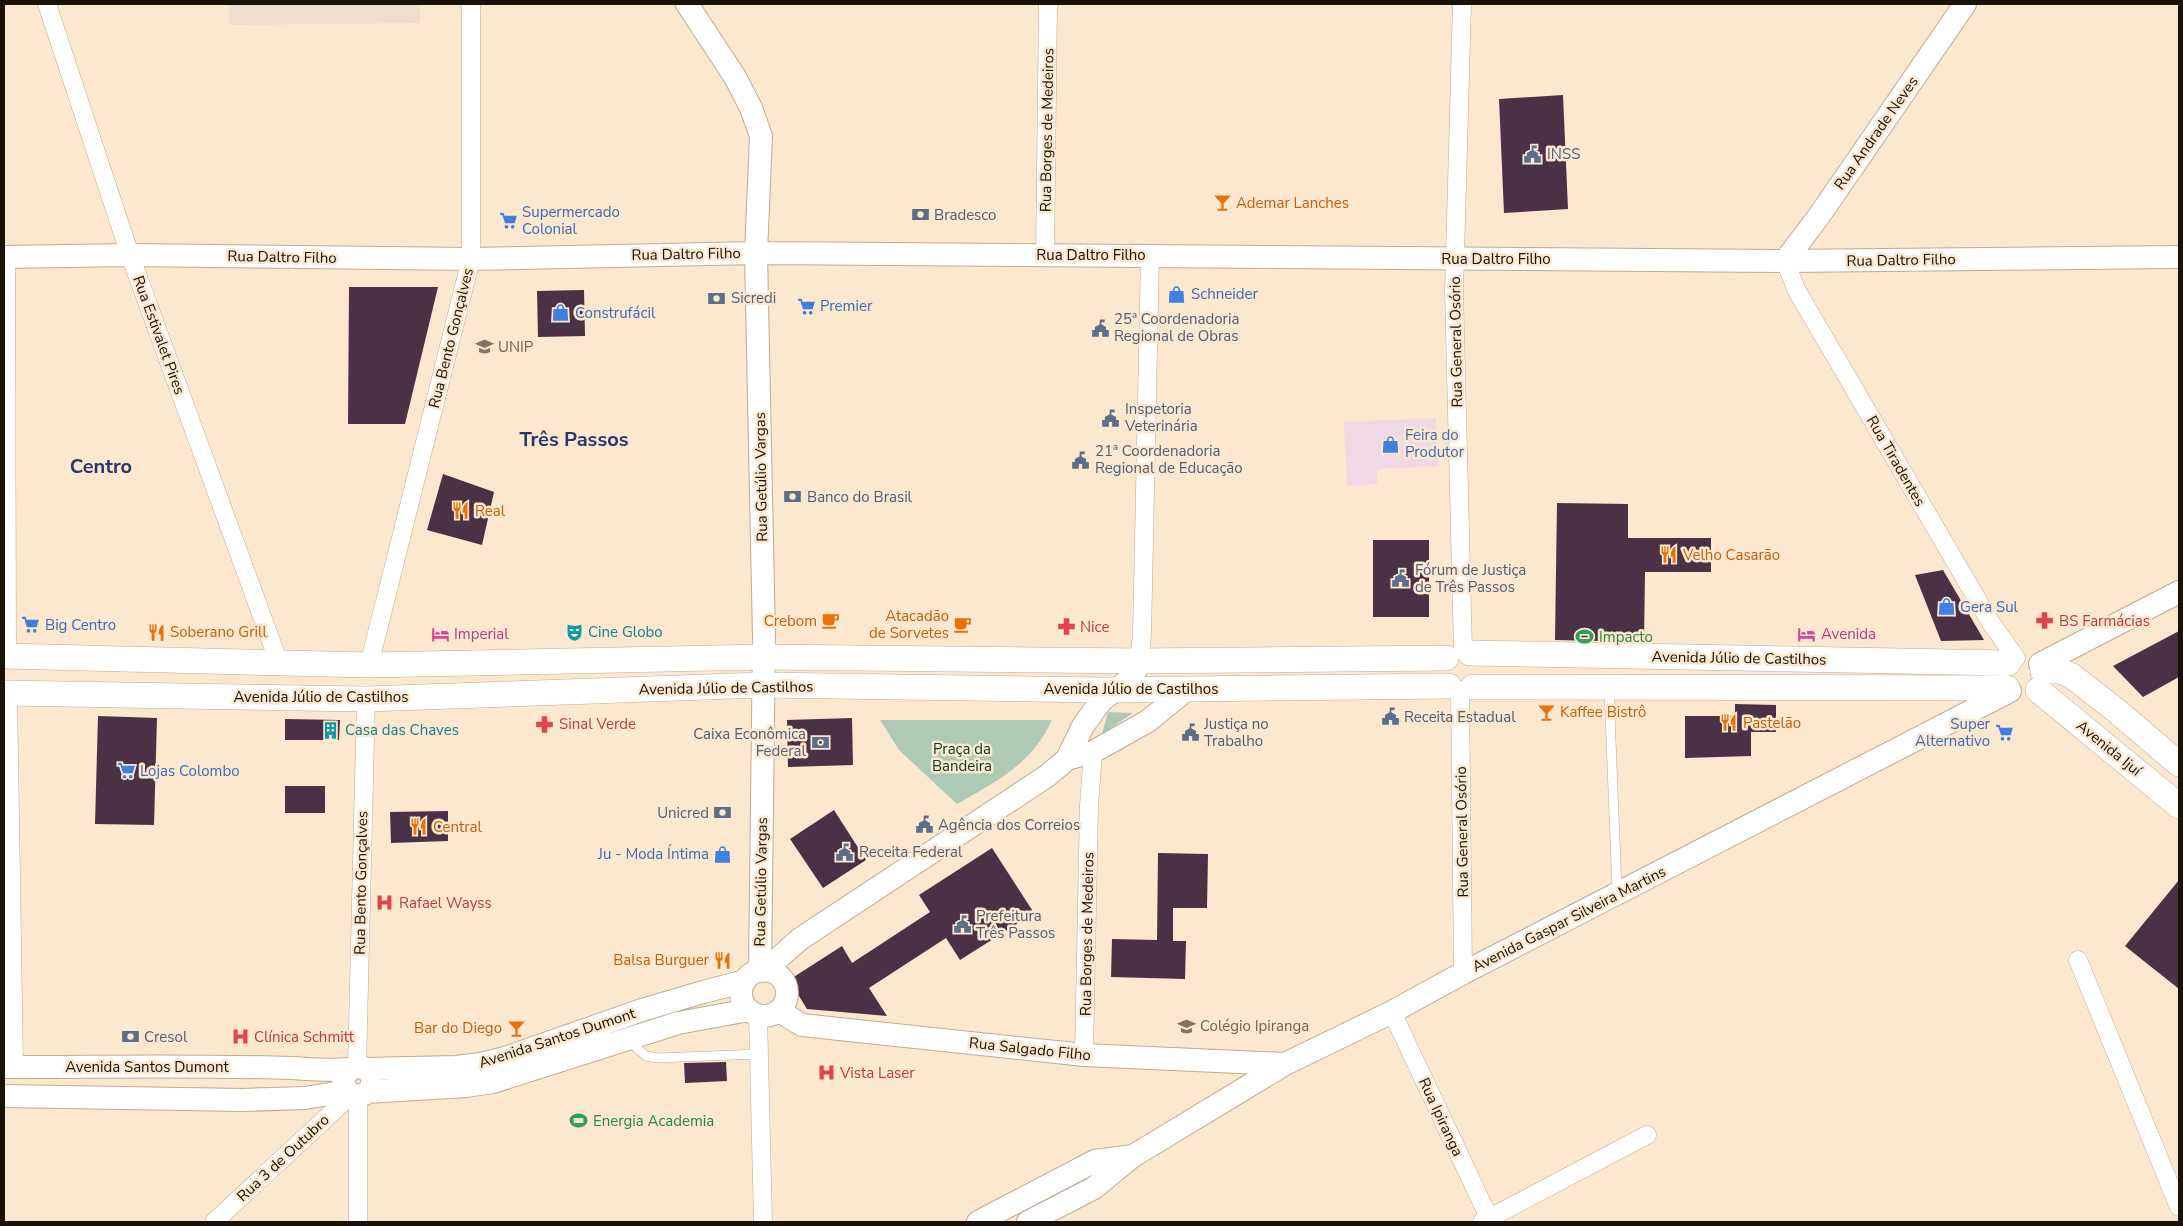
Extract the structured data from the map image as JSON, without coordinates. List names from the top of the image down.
{
  "streets": {
    "main road": ["Avenida Júlio de Castilhos", "Avenida Ijuí"],
    "street": [
      "Rua Borges de Medeiros",
      "Rua Andrade Neves",
      "Rua Daltro Filho",
      "Rua Estivalet Pires",
      "Rua Bento Gonçalves",
      "Rua General Osório",
      "Rua Tiradentes",
      "Rua Getúlio Vargas",
      "Avenida Gaspar Silveira Martins",
      "Avenida Santos Dumont",
      "Rua Salgado Filho",
      "Rua Ipiranga",
      "Rua 3 de Outubro"
    ]
  },
  "crossings": [
    ["Rua Borges de Medeiros", "Rua Daltro Filho"],
    ["Rua Borges de Medeiros", "Rua Salgado Filho"],
    ["Rua Andrade Neves", "Rua Daltro Filho"],
    ["Rua Andrade Neves", "Rua Tiradentes"],
    ["Rua Daltro Filho", "Rua Estivalet Pires"],
    ["Rua Daltro Filho", "Rua Bento Gonçalves"],
    ["Rua Daltro Filho", "Rua General Osório"],
    ["Rua Daltro Filho", "Rua Tiradentes"],
    ["Rua Daltro Filho", "Rua Getúlio Vargas"],
    ["Rua Estivalet Pires", "Avenida Júlio de Castilhos"],
    ["Rua Bento Gonçalves", "Avenida Júlio de Castilhos"],
    ["Rua Bento Gonçalves", "Avenida Santos Dumont"],
    ["Rua General Osório", "Avenida Júlio de Castilhos"],
    ["Rua General Osório", "Avenida Gaspar Silveira Martins"],
    ["Rua Tiradentes", "Avenida Júlio de Castilhos"],
    ["Rua Tiradentes", "Avenida Ijuí"],
    ["Rua Tiradentes", "Avenida Gaspar Silveira Martins"],
    ["Rua Getúlio Vargas", "Avenida Júlio de Castilhos"],
    ["Rua Getúlio Vargas", "Avenida Santos Dumont"],
    ["Rua Getúlio Vargas", "Rua Salgado Filho"],
    ["Avenida Júlio de Castilhos", "Avenida Ijuí"],
    ["Avenida Júlio de Castilhos", "Avenida Gaspar Silveira Martins"],
    ["Avenida Júlio de Castilhos", "Avenida Santos Dumont"],
    ["Avenida Ijuí", "Avenida Gaspar Silveira Martins"],
    ["Avenida Gaspar Silveira Martins", "Rua Salgado Filho"],
    ["Avenida Gaspar Silveira Martins", "Rua Ipiranga"],
    ["Avenida Santos Dumont", "Rua Salgado Filho"],
    ["Avenida Santos Dumont", "Rua 3 de Outubro"]
  ],
  "districts": ["Três Passos", "Centro"],
  "parks": ["Praça da Bandeira"],
  "places": {
    "public building": [
      "INSS",
      "25ª Coordenadoria Regional de Obras",
      "Inspetoria Veterinária",
      "21ª Coordenadoria Regional de Educação",
      "Fórum de Justiça de Três Passos",
      "Receita Estadual",
      "Justiça no Trabalho",
      "Agência dos Correios",
      "Receita Federal",
      "Prefeitura Três Passos"
    ],
    "bar": ["Ademar Lanches", "Kaffee Bistrô", "Bar do Diego"],
    "bank": [
      "Bradesco",
      "Sicredi",
      "Banco do Brasil",
      "Caixa Econômica Federal",
      "Unicred",
      "Cresol"
    ],
    "supermarket": [
      "Supermercado Colonial",
      "Premier",
      "Big Centro",
      "Super Alternativo",
      "Lojas Colombo"
    ],
    "shop": [
      "Schneider",
      "Construfácil",
      "Feira do Produtor",
      "Gera Sul",
      "Ju - Moda Íntima"
    ],
    "school or university": ["UNIP", "Colégio Ipiranga"],
    "restaurant": [
      "Real",
      "Velho Casarão",
      "Soberano Grill",
      "Pastelão",
      "Central",
      "Balsa Burguer"
    ],
    "cafe": ["Crebom", "Atacadão de Sorvetes"],
    "pharmacy": ["BS Farmácias", "Nice", "Sinal Verde"],
    "theatre": ["Cine Globo"],
    "hotel": ["Imperial", "Avenida"],
    "sports": ["Impacto", "Energia Academia"],
    "building": ["Casa das Chaves"],
    "hospital": ["Rafael Wayss", "Clínica Schmitt", "Vista Laser"]
  }
}
